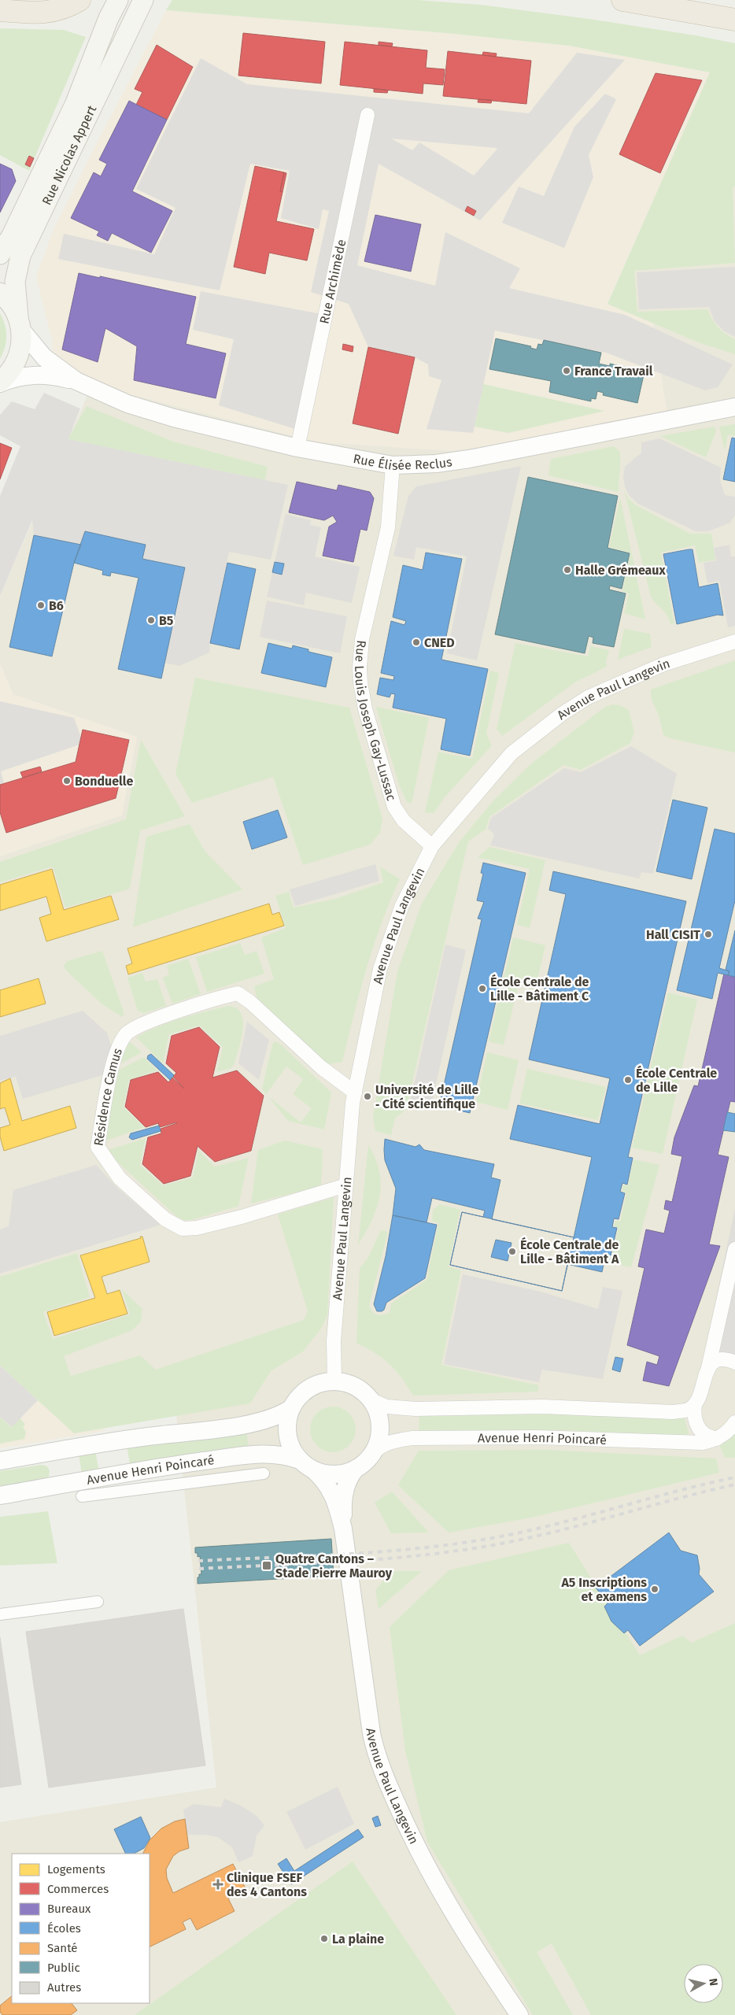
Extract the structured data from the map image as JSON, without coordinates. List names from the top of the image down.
{
  "streets": {
    "main road": ["Rue Nicolas Appert"],
    "street": [
      "Rue Archimède",
      "Rue Élisée Reclus",
      "Avenue Paul Langevin",
      "Rue Louis Joseph Gay-Lussac",
      "Résidence Camus",
      "Avenue Henri Poincaré"
    ]
  },
  "crossings": [
    ["Rue Nicolas Appert", "Rue Élisée Reclus"],
    ["Rue Archimède", "Rue Élisée Reclus"],
    ["Rue Élisée Reclus", "Rue Louis Joseph Gay-Lussac"],
    ["Avenue Paul Langevin", "Rue Louis Joseph Gay-Lussac"],
    ["Avenue Paul Langevin", "Résidence Camus"],
    ["Avenue Paul Langevin", "Avenue Henri Poincaré"]
  ],
  "places": {
    "other": [
      "France Travail",
      "Halle Grémeaux",
      "B6",
      "B5",
      "CNED",
      "Bonduelle",
      "Hall CISIT",
      "École Centrale de Lille - Bâtiment C",
      "École Centrale de Lille",
      "Université de Lille ‐ Cité scientifique",
      "École Centrale de Lille - Bâtiment A",
      "A5 Inscriptions et examens",
      "La plaine"
    ],
    "transit": ["Quatre Cantons – Stade Pierre Mauroy"],
    "health": ["Clinique FSEF des 4 Cantons"]
  },
  "legend": [
    "Logements",
    "Commerces",
    "Bureaux",
    "Écoles",
    "Santé",
    "Public",
    "Autres"
  ],
  "north": "right"
}
